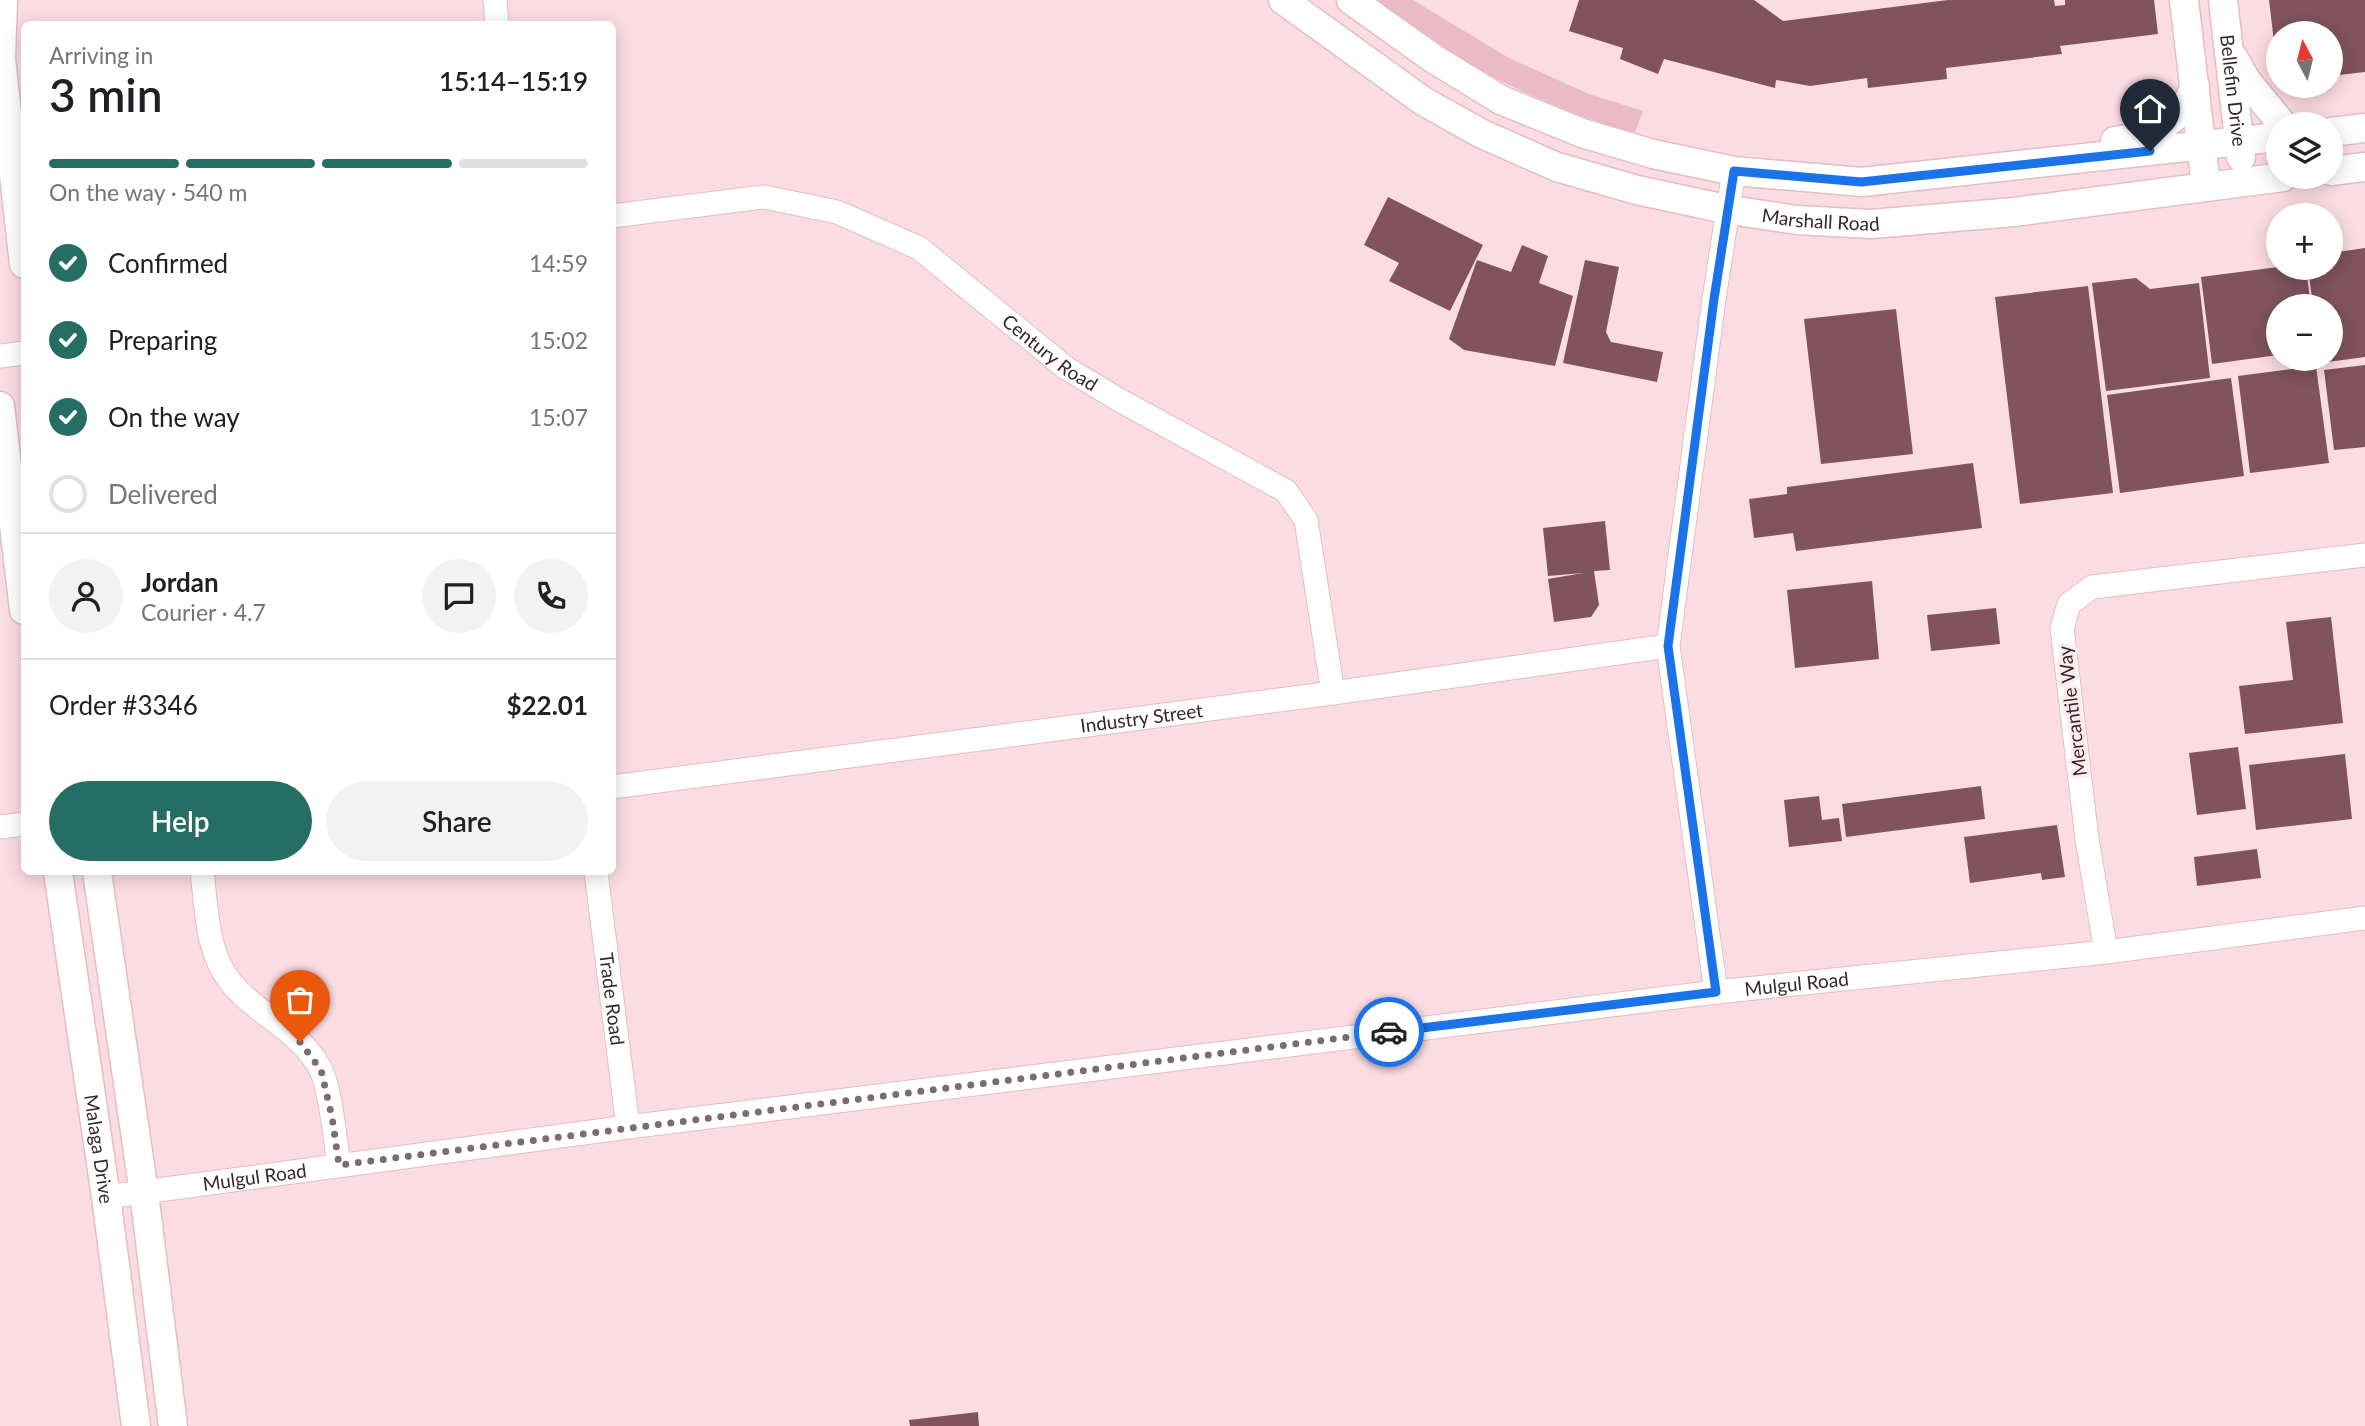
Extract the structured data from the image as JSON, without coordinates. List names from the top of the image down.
{
  "streets": {
    "main road": ["Bellefin Drive", "Marshall Road", "Malaga Drive"],
    "street": [
      "Century Road",
      "Mercantile Way",
      "Industry Street",
      "Mulgul Road",
      "Trade Road"
    ]
  },
  "crossings": [
    ["Bellefin Drive", "Marshall Road"],
    ["Century Road", "Industry Street"],
    ["Mercantile Way", "Mulgul Road"],
    ["Mulgul Road", "Trade Road"],
    ["Mulgul Road", "Malaga Drive"]
  ],
  "north": "top",
  "page": {
    "map_buttons": ["+", "−"],
    "heading": ["3 min", "Arriving in", "15:14–15:19"],
    "panel": [
      "Jordan",
      "Courier · 4.7",
      "Order #3346",
      "$22.01"
    ],
    "bar": "On the way · 540 m",
    "list": [
      ["Confirmed", "14:59"],
      ["Preparing", "15:02"],
      ["On the way", "15:07"],
      "Delivered"
    ],
    "buttons": ["Help", "Share"]
  }
}
